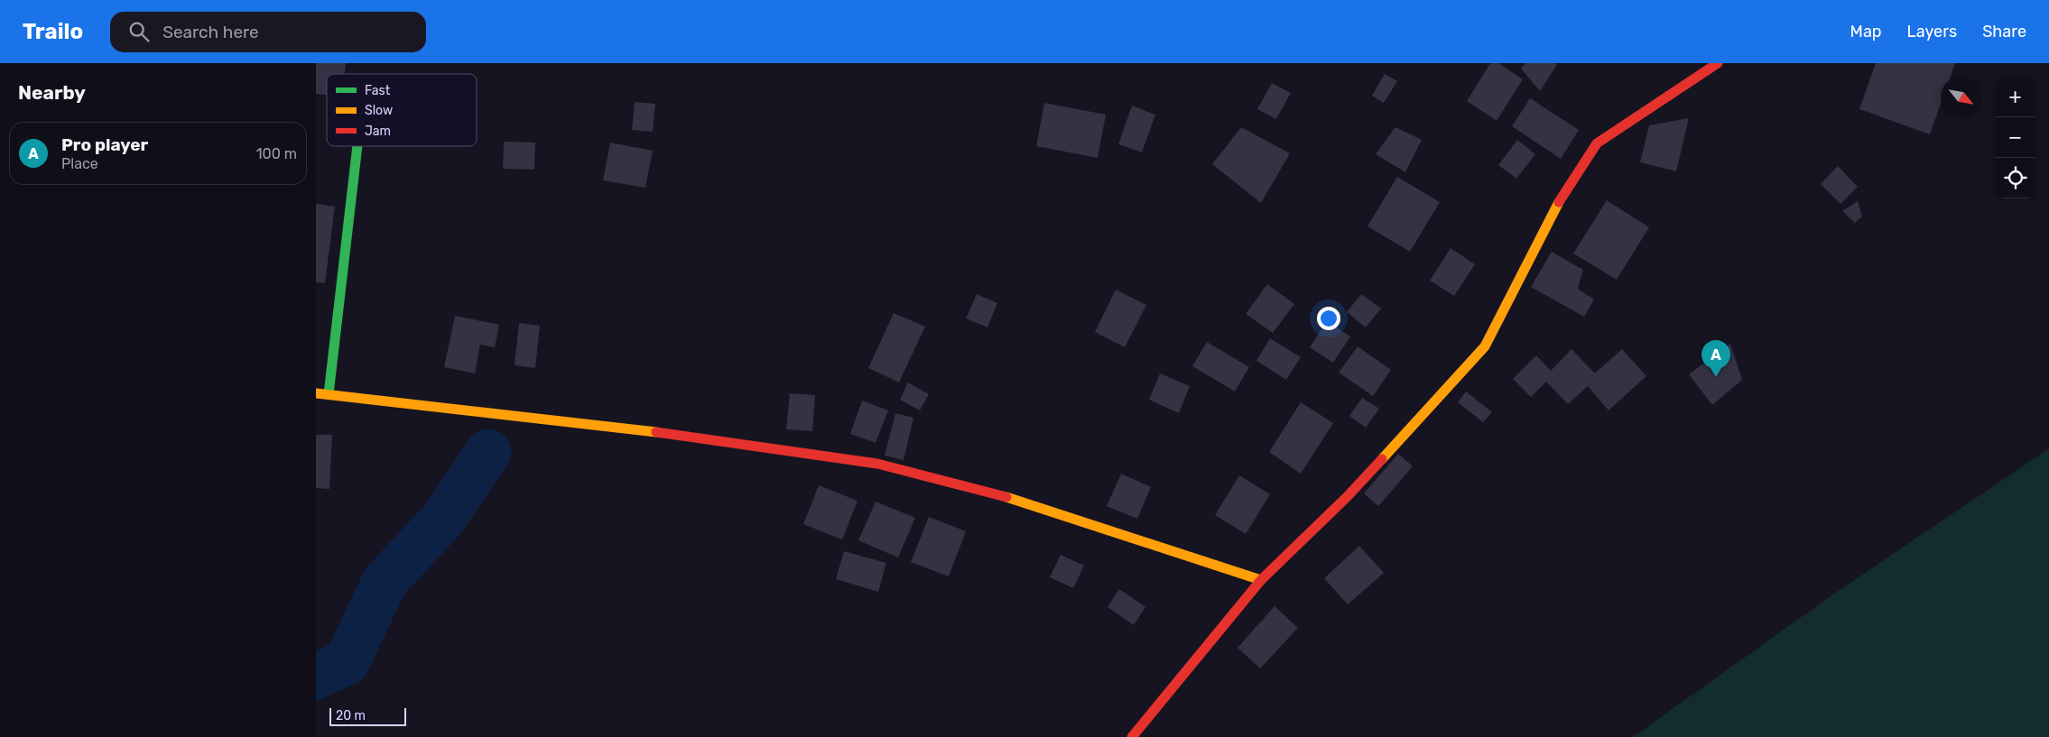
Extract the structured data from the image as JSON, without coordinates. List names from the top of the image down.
{
  "legend": ["Fast", "Slow", "Jam"],
  "scale_bar": "20 m",
  "north": "bottom right",
  "page": {
    "header": "Trailo",
    "search": "Search here",
    "nav": ["Map", "Layers", "Share"],
    "heading": "Nearby",
    "map_buttons": ["+", "−"],
    "list": [
      {
        "mark": "A",
        "name": "Pro player",
        "note": "Place",
        "value": "100 m"
      }
    ],
    "pins": "A",
    "scale": "20 m"
  }
}
